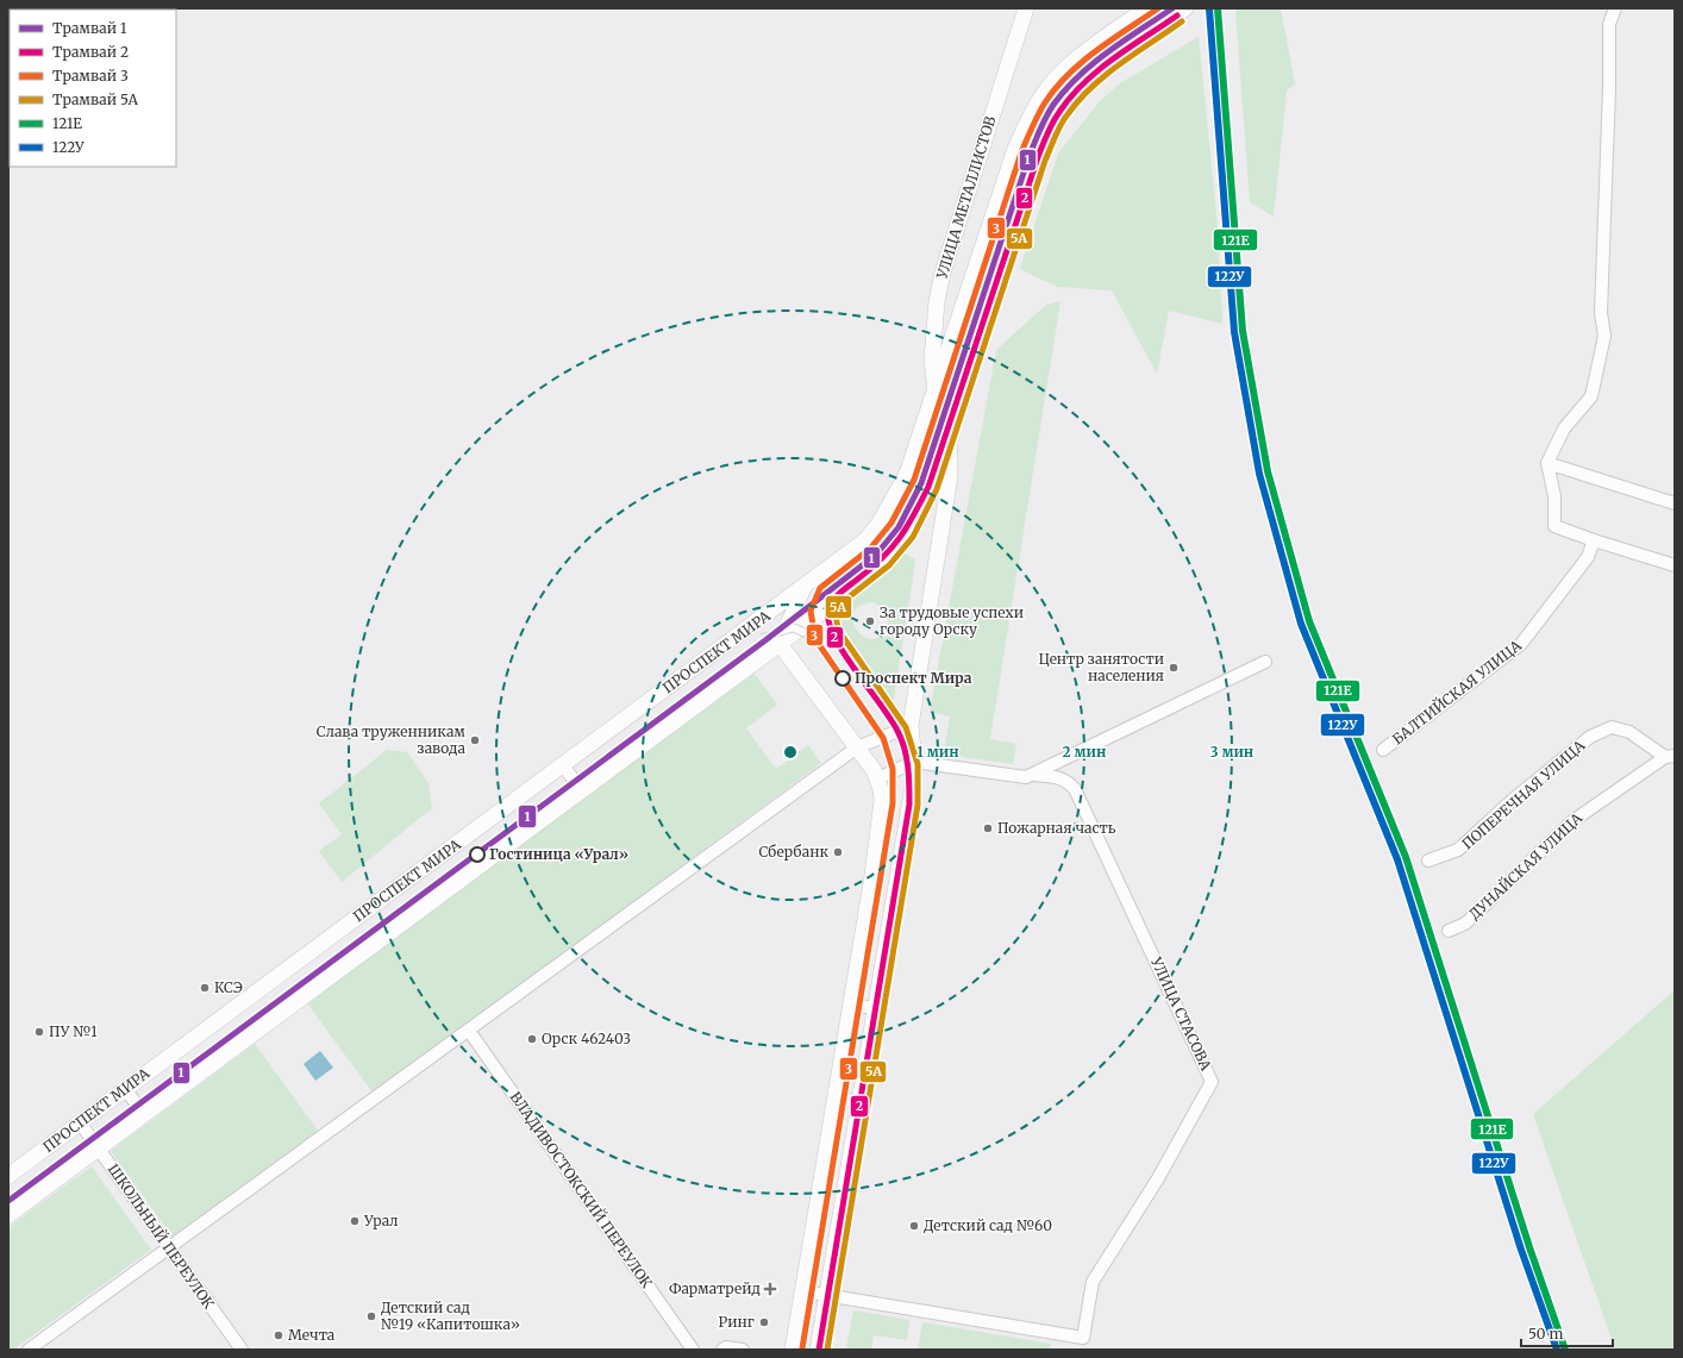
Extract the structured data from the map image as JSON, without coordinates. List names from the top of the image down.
{
  "streets": {
    "main road": ["УЛИЦА МЕТАЛЛИСТОВ", "ПРОСПЕКТ МИРА"],
    "street": [
      "БАЛТИЙСКАЯ УЛИЦА",
      "ПОПЕРЕЧНАЯ УЛИЦА",
      "ДУНАЙСКАЯ УЛИЦА",
      "УЛИЦА СТАСОВА",
      "ВЛАДИВОСТОКСКИЙ ПЕРЕУЛОК",
      "ШКОЛЬНЫЙ ПЕРЕУЛОК"
    ]
  },
  "crossings": [
    ["УЛИЦА МЕТАЛЛИСТОВ", "ПРОСПЕКТ МИРА"],
    ["ПРОСПЕКТ МИРА", "ШКОЛЬНЫЙ ПЕРЕУЛОК"],
    ["ПОПЕРЕЧНАЯ УЛИЦА", "ДУНАЙСКАЯ УЛИЦА"]
  ],
  "places": {
    "other": [
      "За трудовые успехи городу Орску",
      "Центр занятости населения",
      "Проспект Мира",
      "Слава труженникам завода",
      "Пожарная часть",
      "Сбербанк",
      "Гостиница «Урал»",
      "КСЭ",
      "ПУ №1",
      "Орск 462403",
      "Урал",
      "Детский сад №60",
      "Детский сад №19 «Капитошка»",
      "Ринг",
      "Мечта"
    ],
    "health": ["Фарматрейд"]
  },
  "lines": [
    "tram line 1",
    "tram line 3",
    "transit line 121Е",
    "transit line 122У",
    "tram line 2",
    "tram line 5А"
  ],
  "legend": [
    "Трамвай 1",
    "Трамвай 2",
    "Трамвай 3",
    "Трамвай 5А",
    "121Е",
    "122У"
  ],
  "scale_bar": "50 m",
  "rings": ["1 мин", "2 мин", "3 мин"]
}
